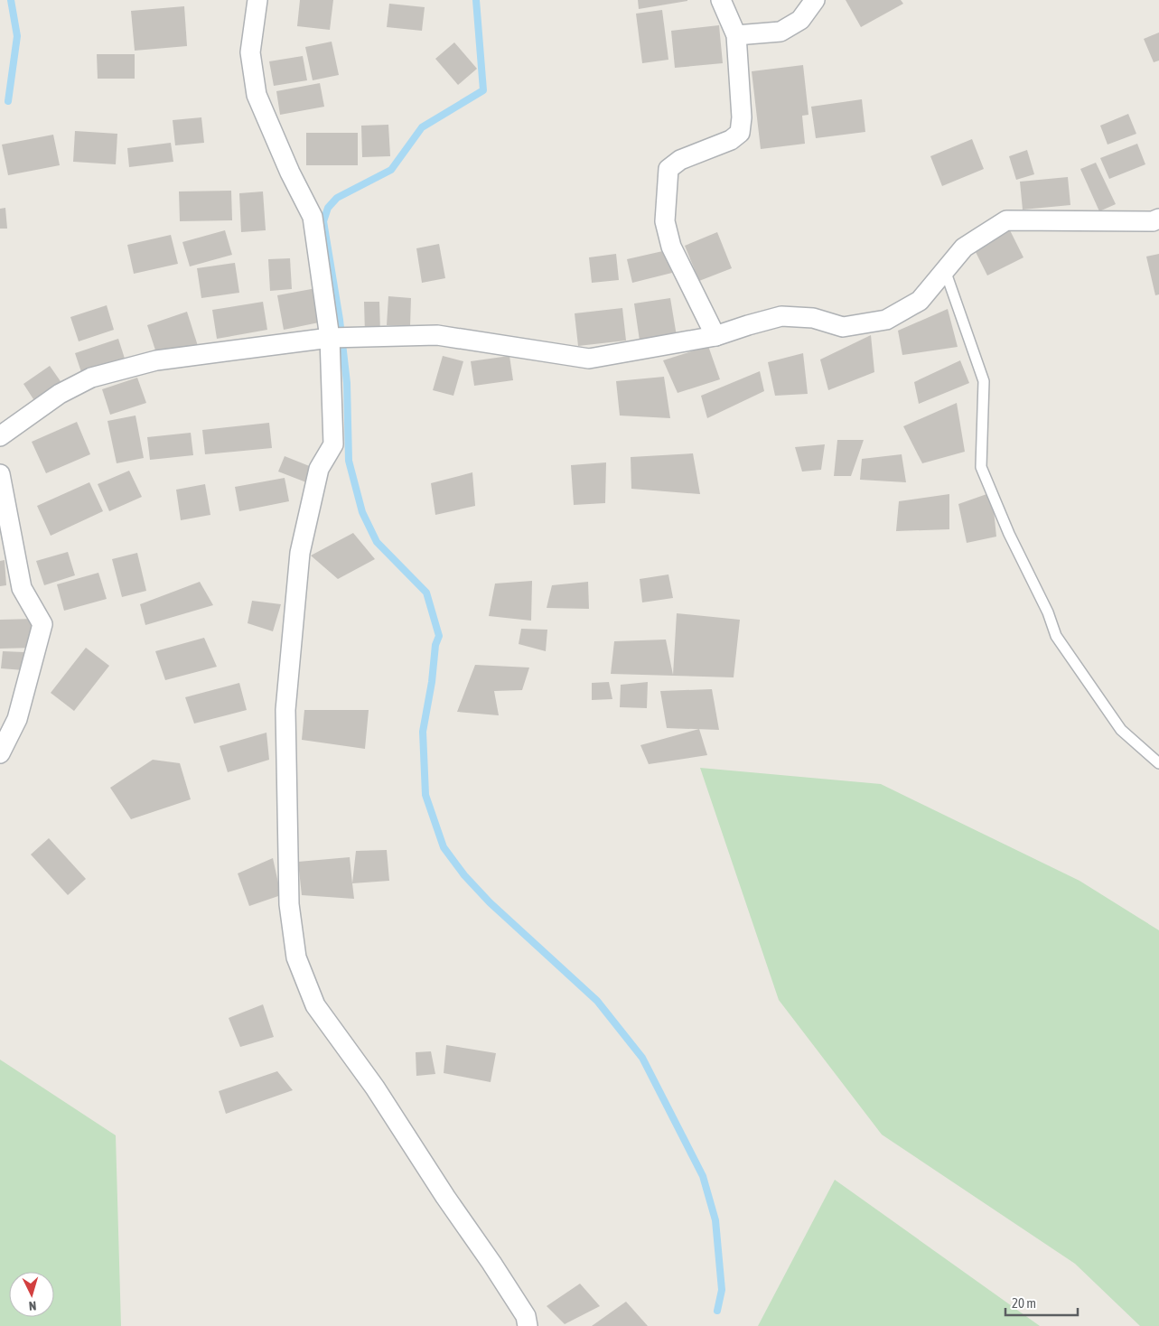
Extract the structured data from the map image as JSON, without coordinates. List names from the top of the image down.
{
  "scale_bar": "20 m",
  "north": "bottom"
}
